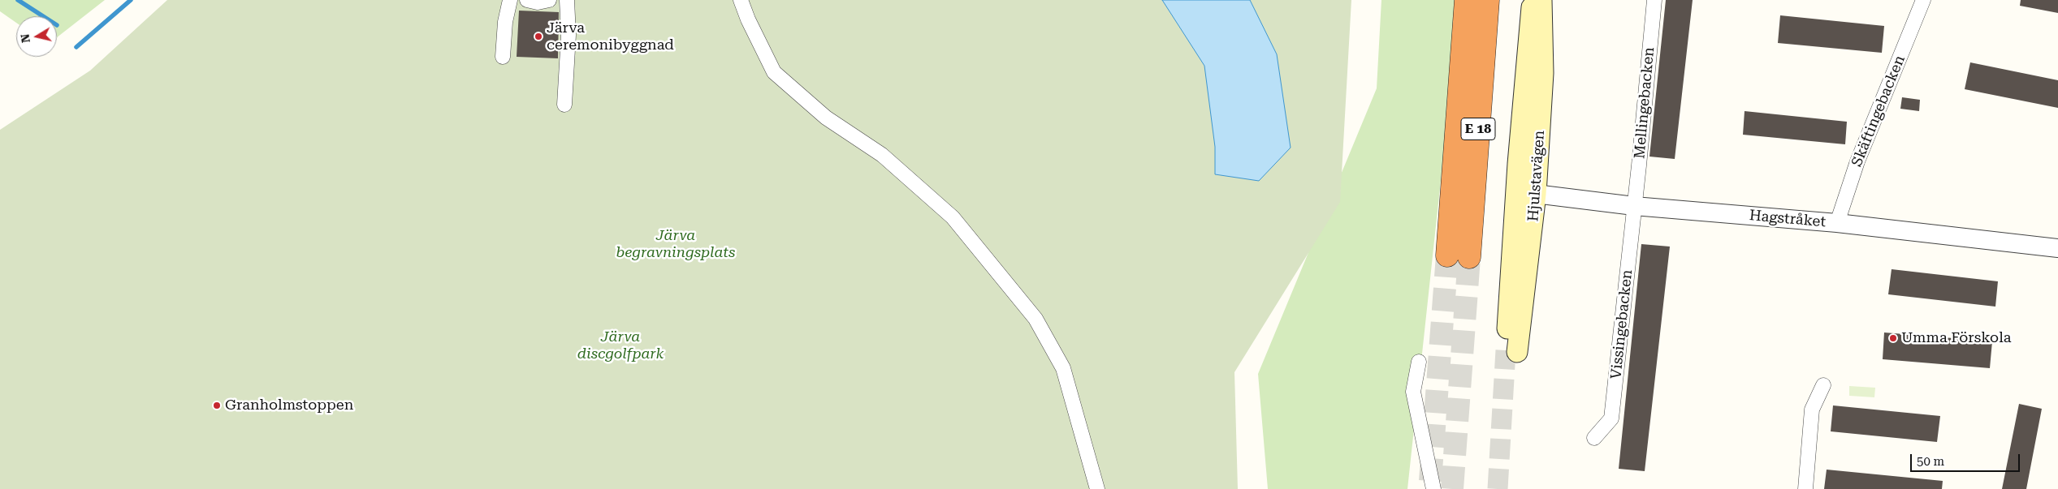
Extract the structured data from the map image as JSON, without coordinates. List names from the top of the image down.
{
  "streets": {
    "highway": ["E 18"],
    "main road": ["Hjulstavägen"],
    "street": [
      "Mellingebacken",
      "Skäftingebacken",
      "Hagstråket",
      "Vissingebacken"
    ]
  },
  "crossings": [
    ["Mellingebacken", "Hagstråket"],
    ["Mellingebacken", "Vissingebacken"],
    ["Skäftingebacken", "Hagstråket"],
    ["Hjulstavägen", "Hagstråket"],
    ["Hagstråket", "Vissingebacken"]
  ],
  "parks": ["Järva begravningsplats", "Järva discgolfpark"],
  "places": ["Järva ceremonibyggnad", "Umma Förskola", "Granholmstoppen"],
  "scale_bar": "50 m",
  "north": "left"
}
